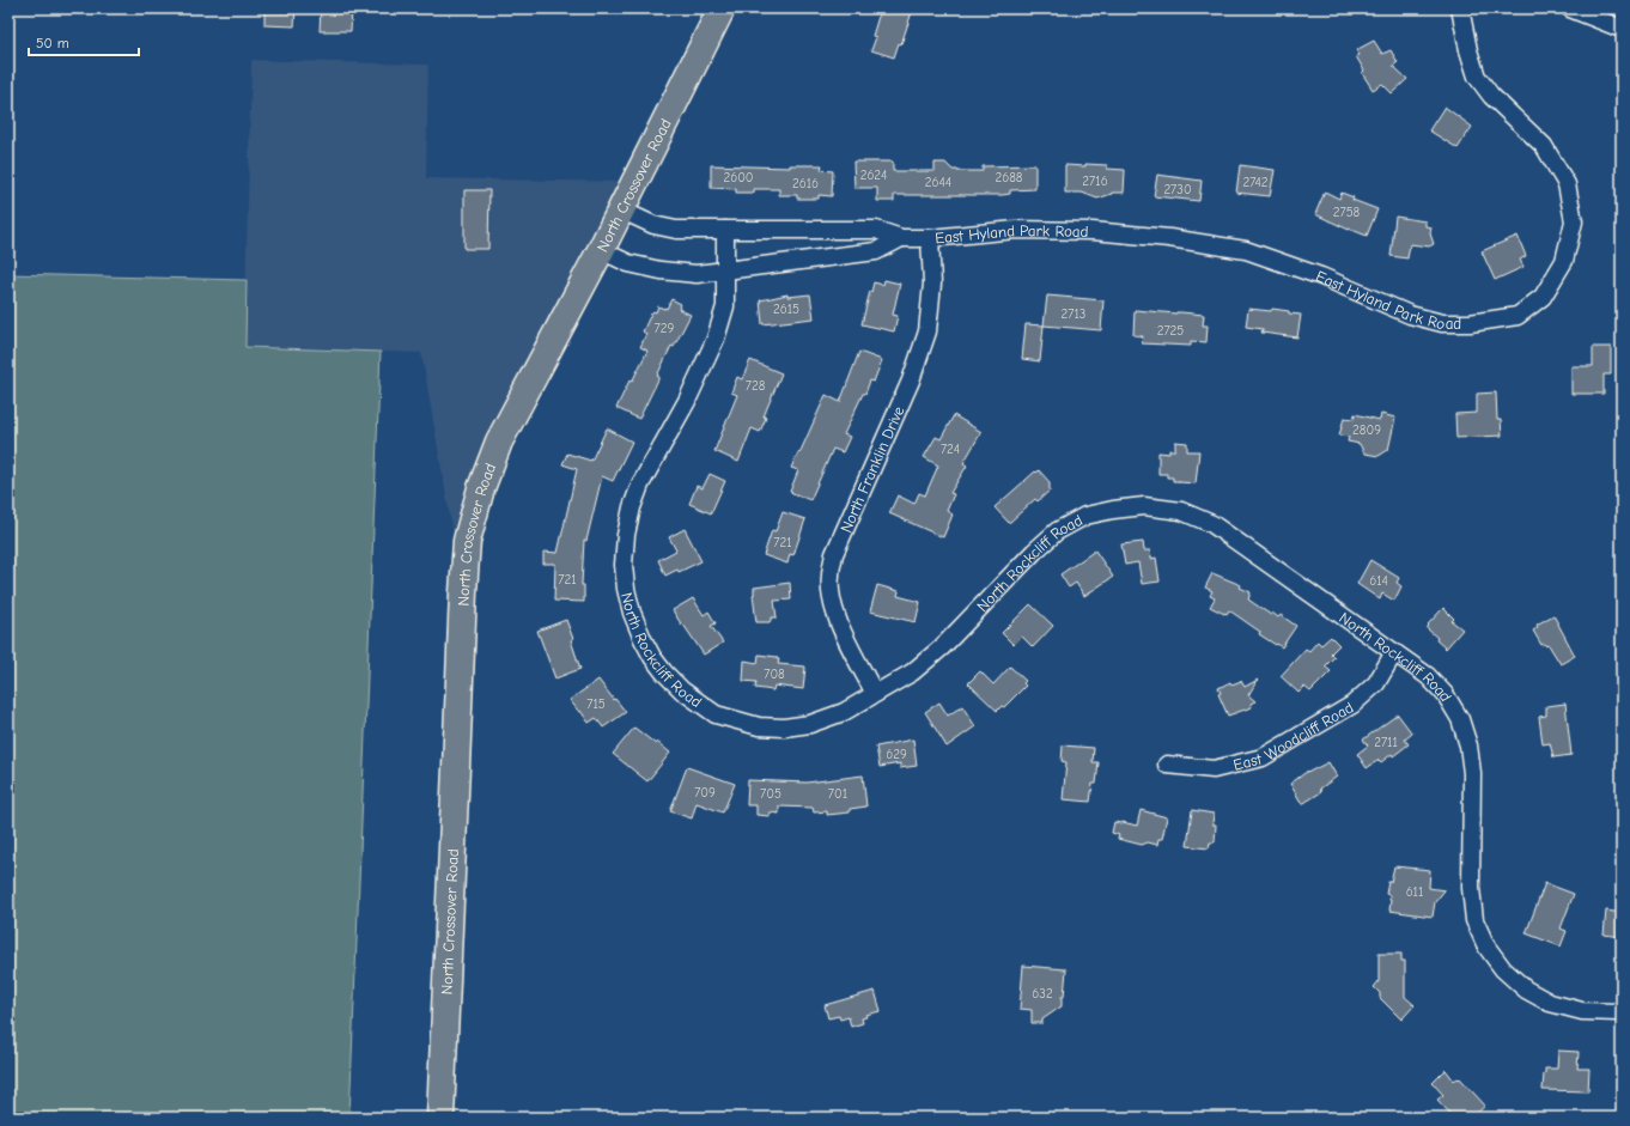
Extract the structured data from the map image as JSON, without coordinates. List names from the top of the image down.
{
  "streets": {
    "main road": ["North Crossover Road"],
    "street": [
      "East Hyland Park Road",
      "North Franklin Drive",
      "North Rockcliff Road",
      "East Woodcliff Road"
    ]
  },
  "crossings": [
    ["North Crossover Road", "East Hyland Park Road"],
    ["East Hyland Park Road", "North Franklin Drive"],
    ["East Hyland Park Road", "North Rockcliff Road"],
    ["North Franklin Drive", "North Rockcliff Road"],
    ["North Rockcliff Road", "East Woodcliff Road"]
  ],
  "house_numbers": [
    "2624",
    "2600",
    "2688",
    "2716",
    "2644",
    "2742",
    "2616",
    "2730",
    "2758",
    "2615",
    "2713",
    "729",
    "2725",
    "728",
    "2809",
    "724",
    "721",
    "721",
    "614",
    "708",
    "715",
    "2711",
    "629",
    "709",
    "705",
    "701",
    "611",
    "632"
  ],
  "scale_bar": "50 m"
}
